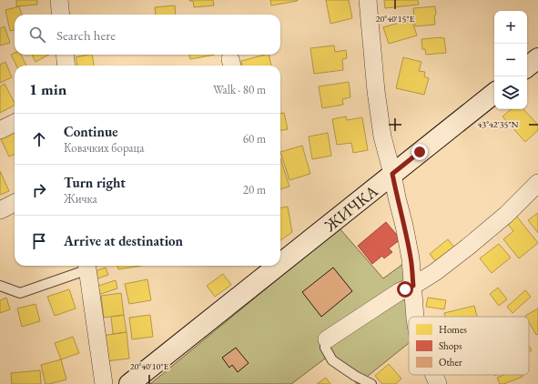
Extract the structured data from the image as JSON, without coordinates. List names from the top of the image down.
{
  "streets": {
    "main road": ["ЖИЧКА"]
  },
  "legend": ["Homes", "Shops", "Other"],
  "page": {
    "map_buttons": ["+", "−"],
    "search": "Search here",
    "heading": ["1 min", "Walk · 80 m"],
    "list": [
      ["Continue", "Ковачких бораца", "60 m"],
      ["Turn right", "Жичка", "20 m"],
      "Arrive at destination"
    ]
  },
  "coordinates": ["20°40'15\"E", "43°42'35\"N", "20°40'10\"E"]
}
